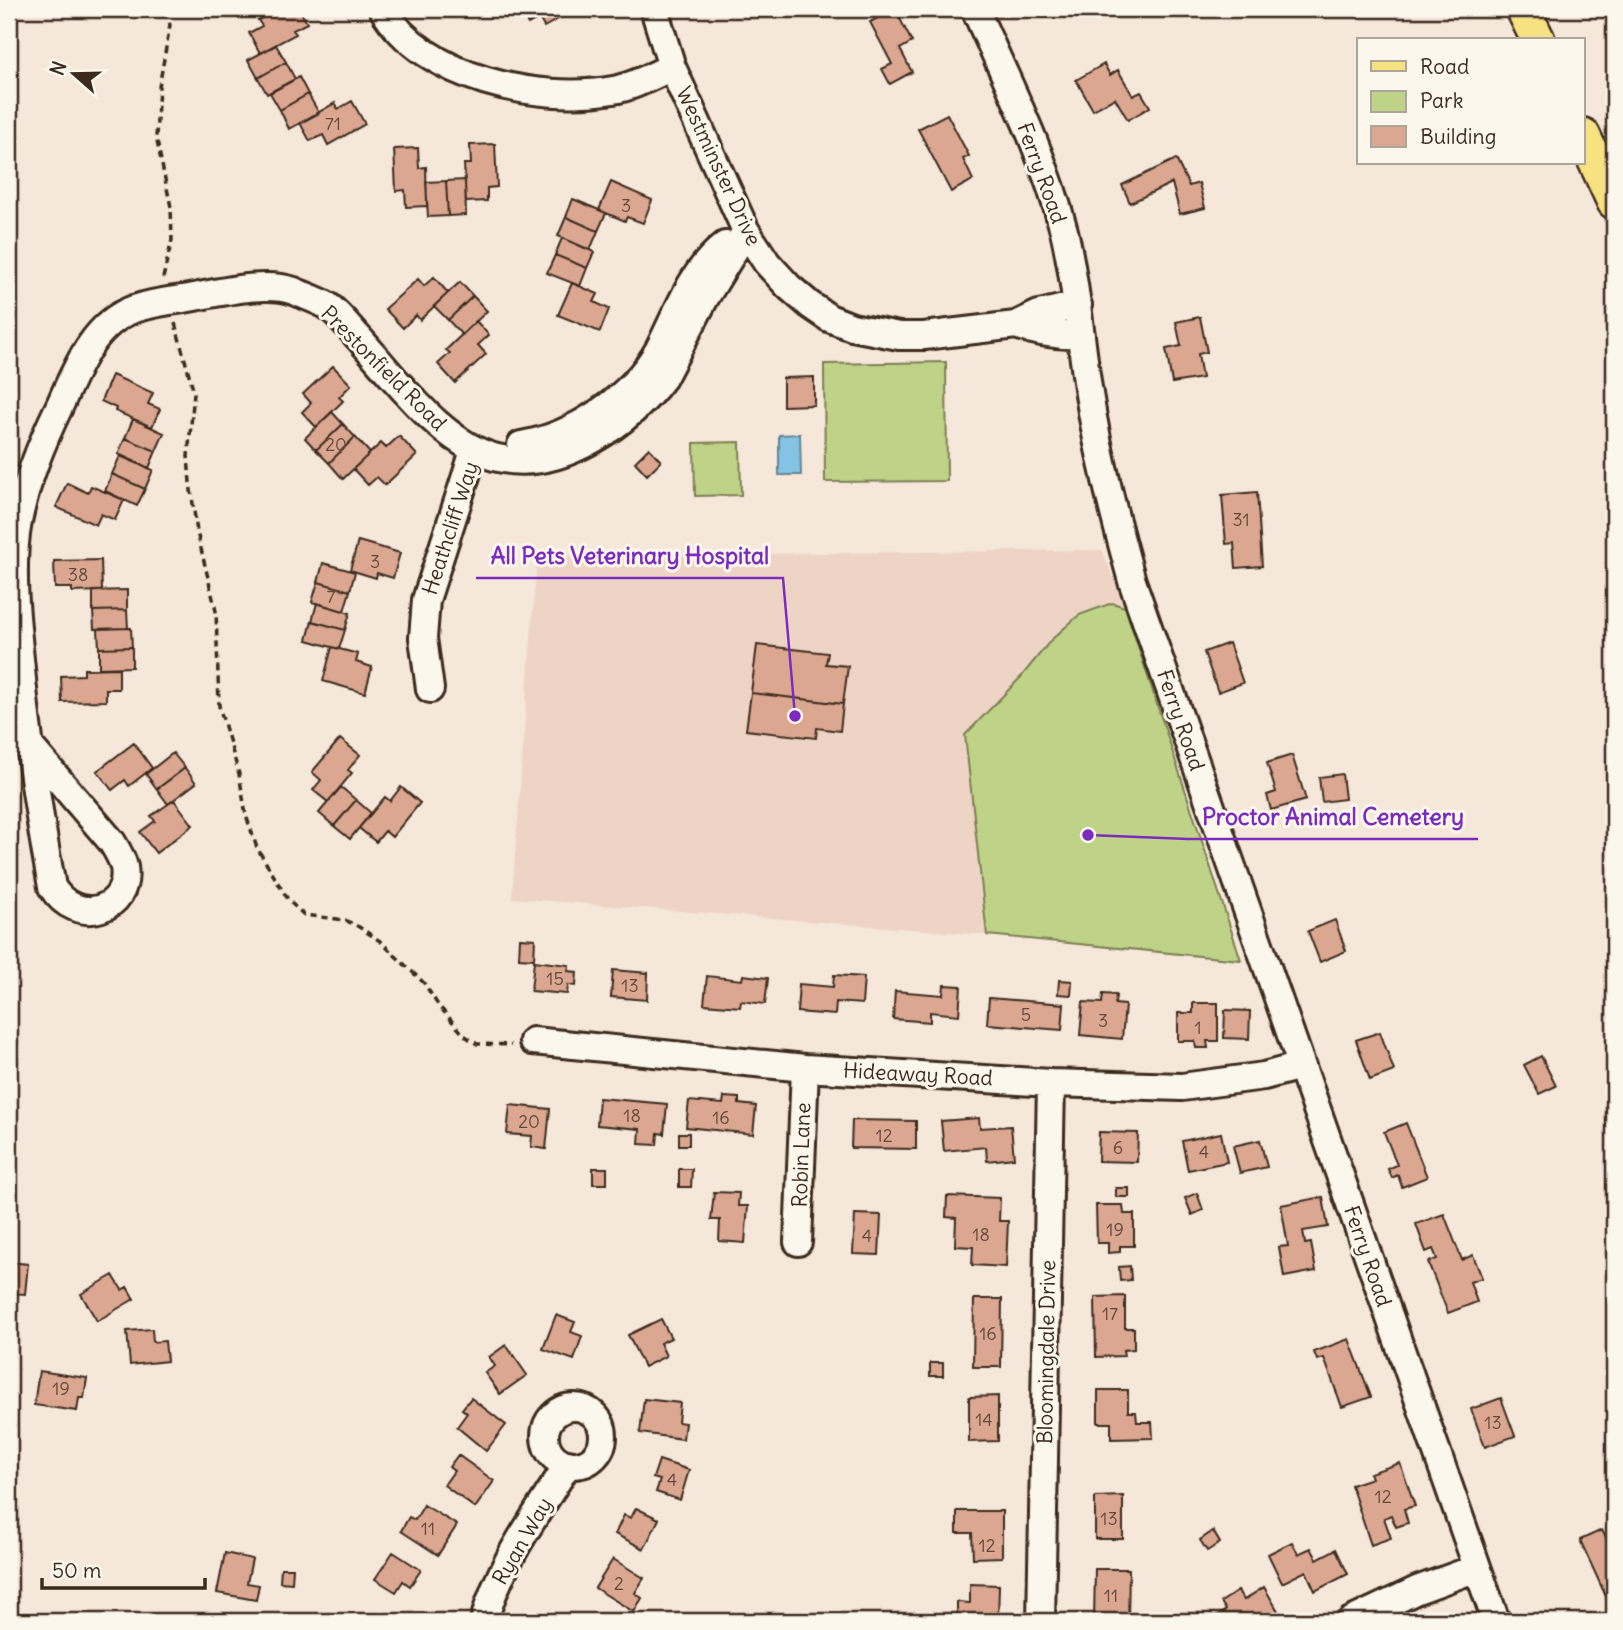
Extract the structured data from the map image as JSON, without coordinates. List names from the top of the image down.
{
  "streets": {
    "street": [
      "Westminster Drive",
      "Ferry Road",
      "Prestonfield Road",
      "Heathcliff Way",
      "Hideaway Road",
      "Robin Lane",
      "Bloomingdale Drive",
      "Ryan Way"
    ]
  },
  "crossings": [
    ["Westminster Drive", "Ferry Road"],
    ["Westminster Drive", "Prestonfield Road"],
    ["Ferry Road", "Hideaway Road"],
    ["Prestonfield Road", "Heathcliff Way"],
    ["Hideaway Road", "Robin Lane"],
    ["Hideaway Road", "Bloomingdale Drive"]
  ],
  "places": ["All Pets Veterinary Hospital", "Proctor Animal Cemetery"],
  "house_numbers": [
    "71",
    "3",
    "20",
    "31",
    "3",
    "38",
    "7",
    "15",
    "13",
    "5",
    "3",
    "1",
    "18",
    "16",
    "20",
    "12",
    "6",
    "4",
    "19",
    "18",
    "4",
    "17",
    "16",
    "19",
    "14",
    "13",
    "4",
    "12",
    "13",
    "11",
    "12",
    "2",
    "11"
  ],
  "legend": ["Road", "Park", "Building"],
  "scale_bar": "50 m",
  "north": "left"
}
